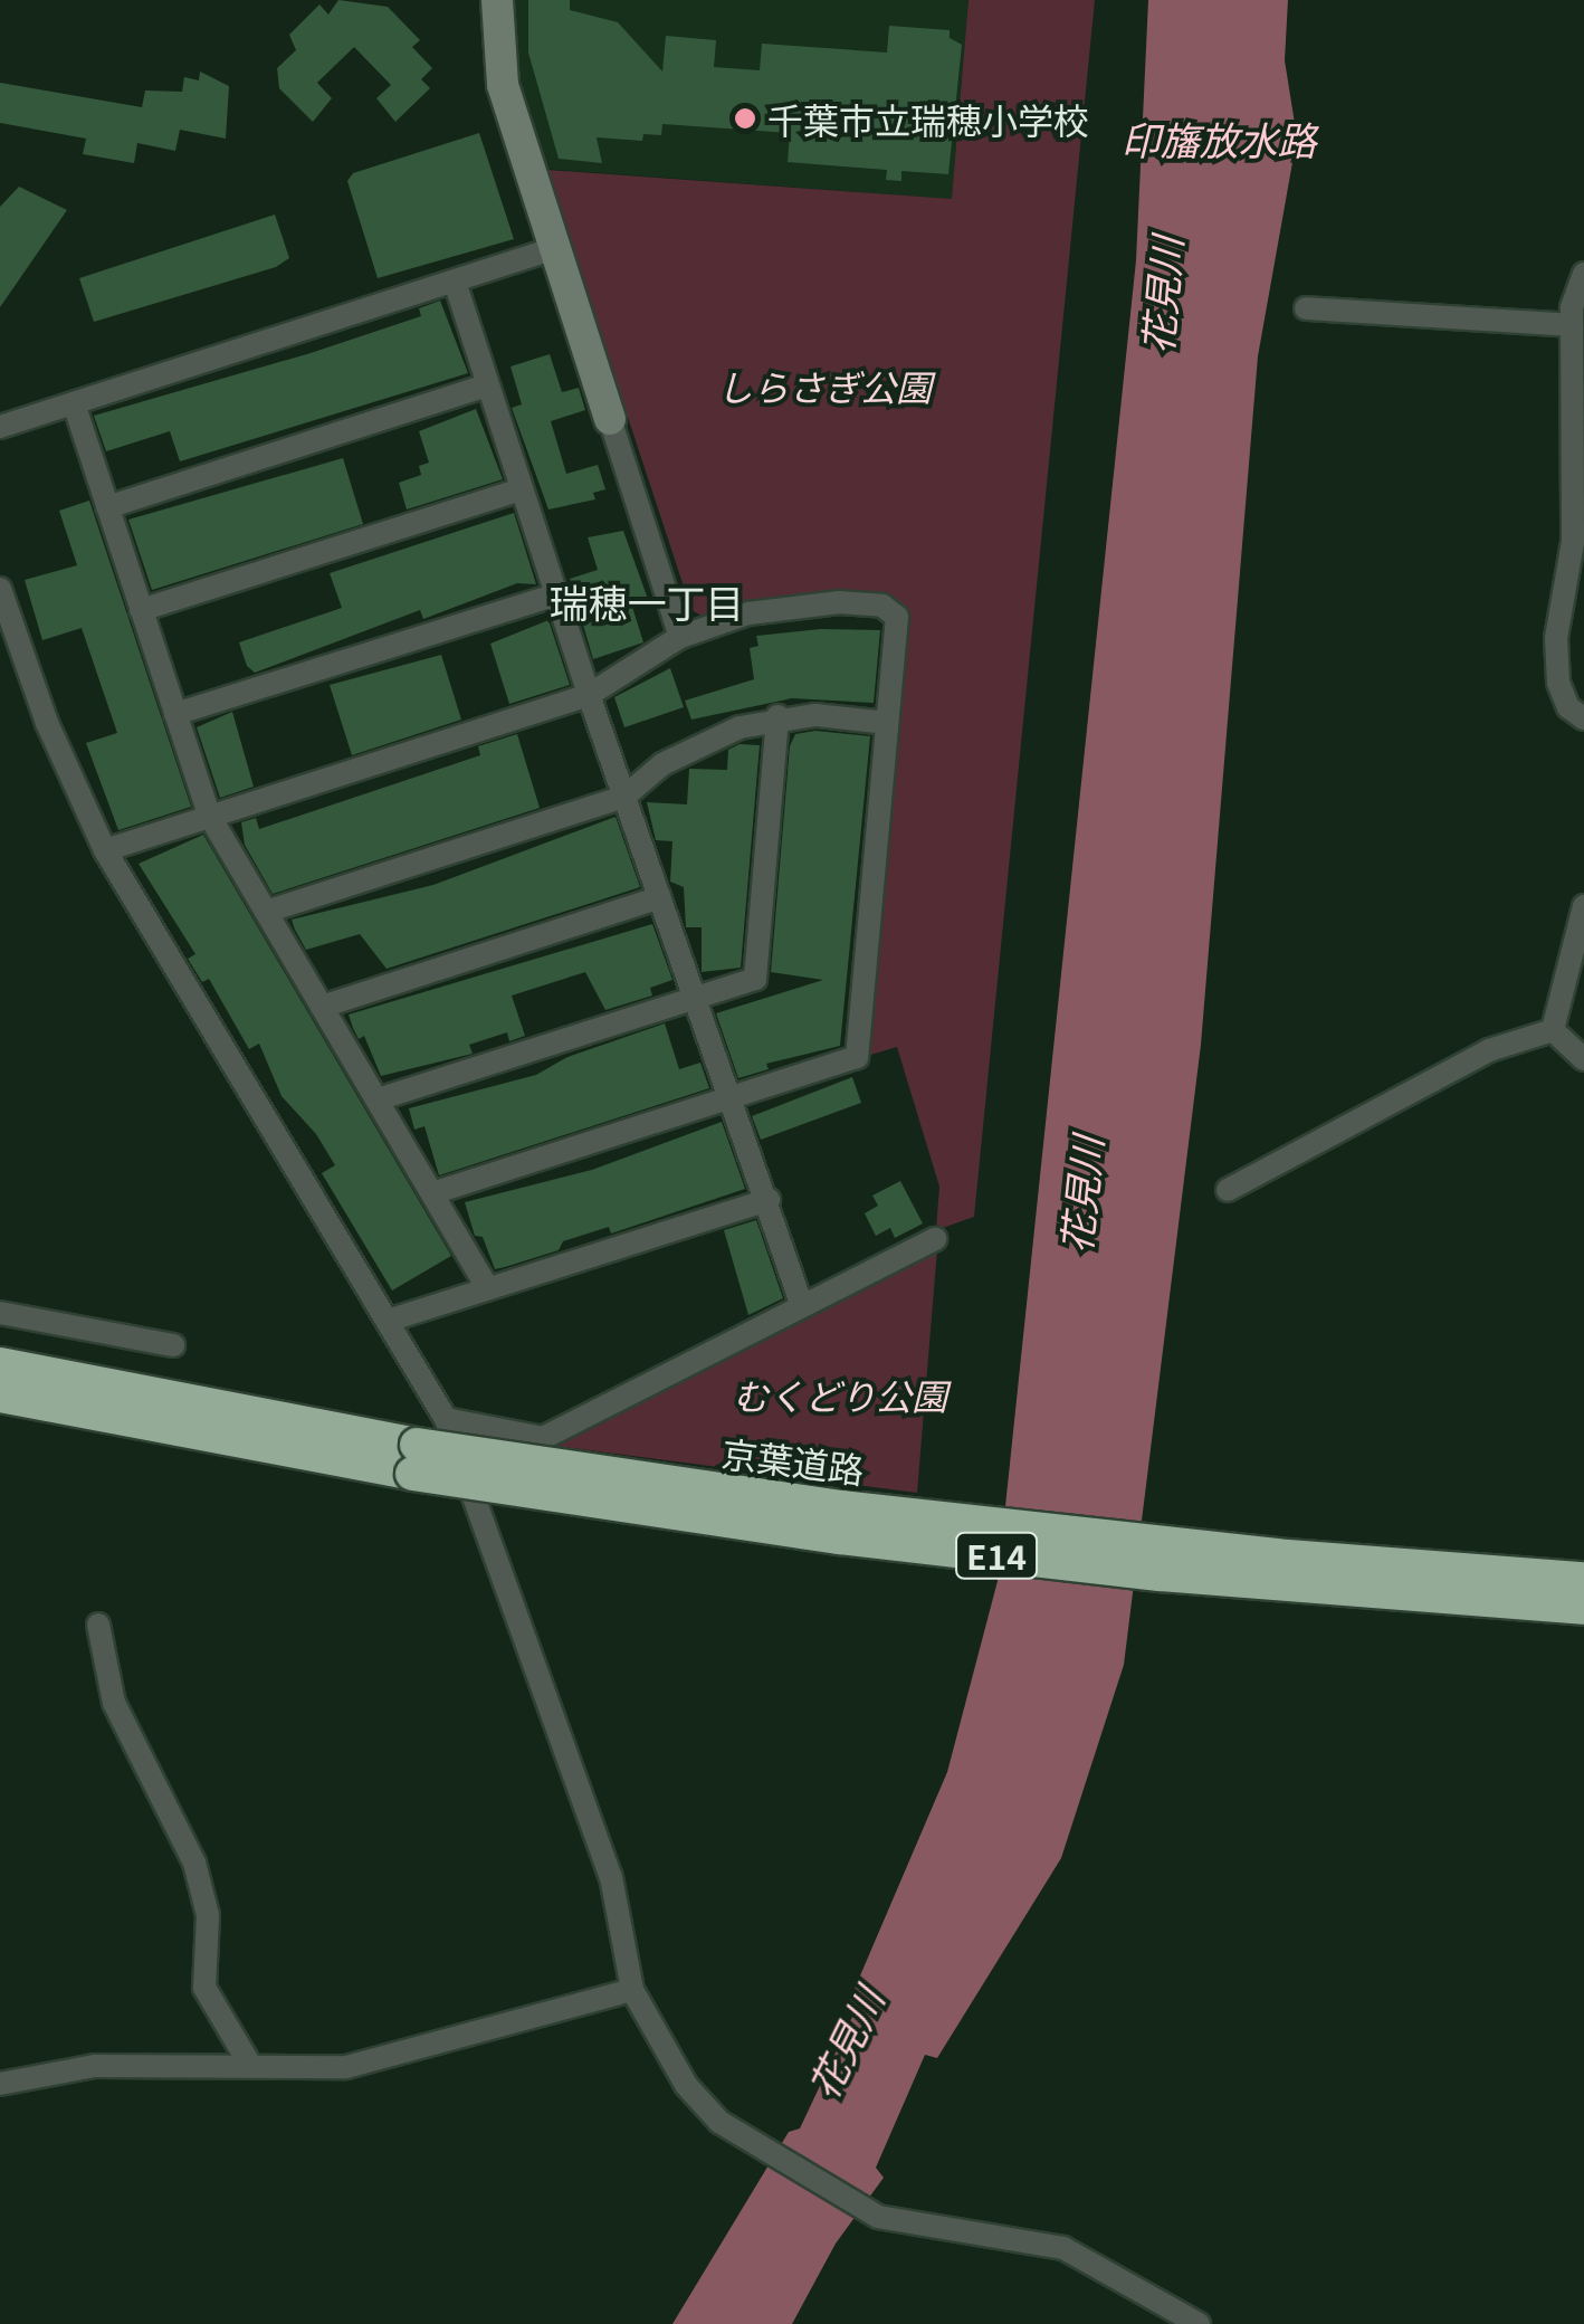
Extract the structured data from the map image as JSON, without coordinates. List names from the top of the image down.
{
  "streets": {
    "highway": ["京葉道路", "E14"]
  },
  "districts": ["瑞穂一丁目"],
  "water": ["印旛放水路", "花見川"],
  "parks": ["しらさぎ公園", "むくどり公園"],
  "places": ["千葉市立瑞穂小学校"]
}
